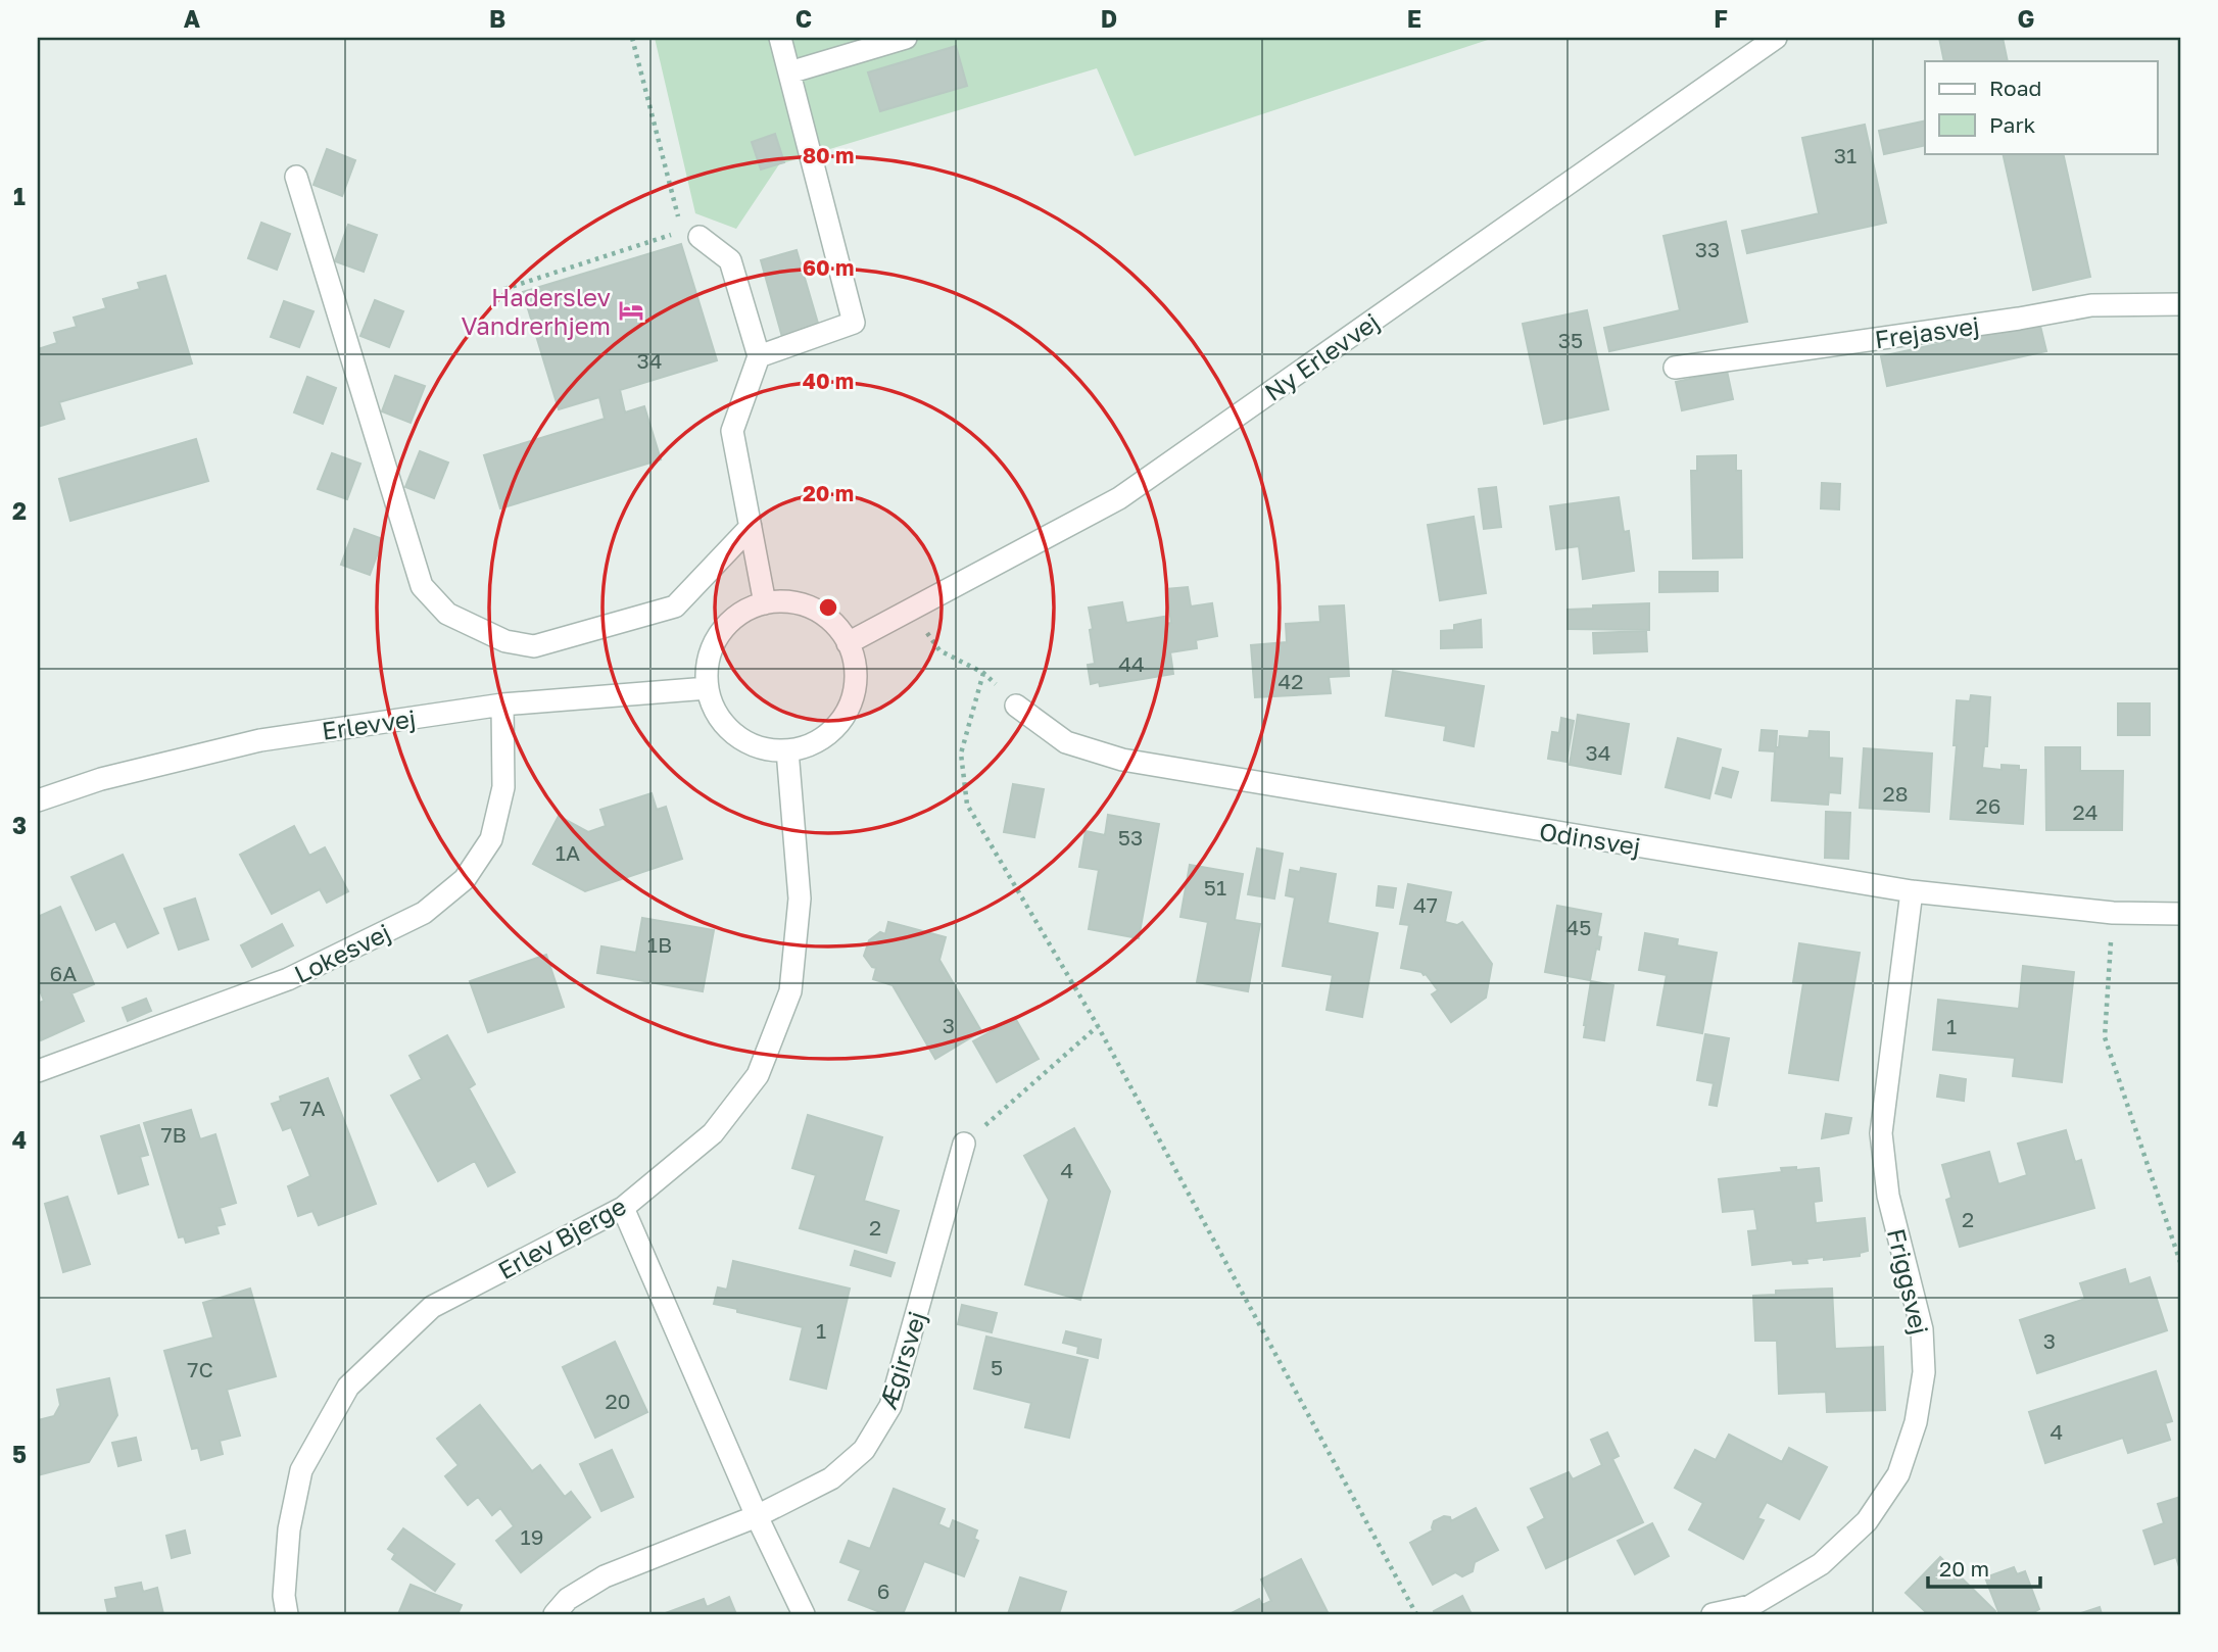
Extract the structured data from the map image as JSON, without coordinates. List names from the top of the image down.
{
  "streets": {
    "street": [
      "Frejasvej",
      "Ny Erlevvej",
      "Erlevvej",
      "Odinsvej",
      "Lokesvej",
      "Erlev Bjerge",
      "Friggsvej",
      "Ægirsvej"
    ]
  },
  "crossings": [
    ["Ny Erlevvej", "Erlevvej"],
    ["Ny Erlevvej", "Erlev Bjerge"],
    ["Erlevvej", "Lokesvej"],
    ["Erlevvej", "Erlev Bjerge"],
    ["Odinsvej", "Friggsvej"]
  ],
  "places": {
    "hotel": ["Haderslev Vandrerhjem"]
  },
  "house_numbers": [
    "31",
    "33",
    "35",
    "34",
    "44",
    "42",
    "34",
    "28",
    "26",
    "24",
    "53",
    "1A",
    "51",
    "47",
    "45",
    "1B",
    "6A",
    "3",
    "1",
    "7A",
    "7B",
    "4",
    "2",
    "2",
    "1",
    "3",
    "5",
    "7C",
    "20",
    "4",
    "19",
    "6"
  ],
  "legend": ["Road", "Park"],
  "scale_bar": "20 m",
  "grid": {
    "columns": [
      "A",
      "B",
      "C",
      "D",
      "E",
      "F",
      "G"
    ],
    "rows": [
      "1",
      "2",
      "3",
      "4",
      "5"
    ]
  },
  "rings": [
    "80 m",
    "60 m",
    "40 m",
    "20 m"
  ]
}
